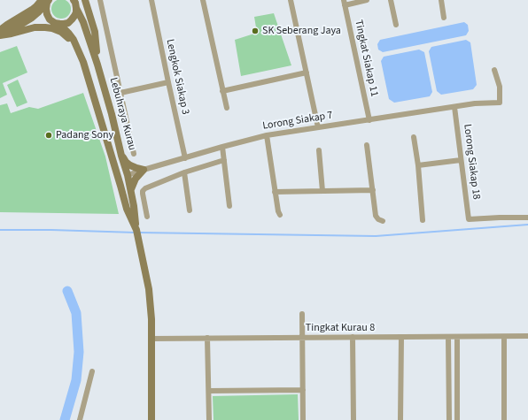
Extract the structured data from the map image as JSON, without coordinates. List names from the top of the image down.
{
  "streets": {
    "street": [
      "Tingkat Siakap 11",
      "Lengkok Siakap 3",
      "Lebuhraya Kurau",
      "Lorong Siakap 7",
      "Lorong Siakap 18",
      "Tingkat Kurau 8"
    ]
  },
  "crossings": [
    ["Tingkat Siakap 11", "Lorong Siakap 7"],
    ["Lengkok Siakap 3", "Lorong Siakap 7"],
    ["Lebuhraya Kurau", "Lorong Siakap 7"],
    ["Lebuhraya Kurau", "Tingkat Kurau 8"],
    ["Lorong Siakap 7", "Lorong Siakap 18"]
  ],
  "places": ["SK Seberang Jaya", "Padang Sony"]
}
